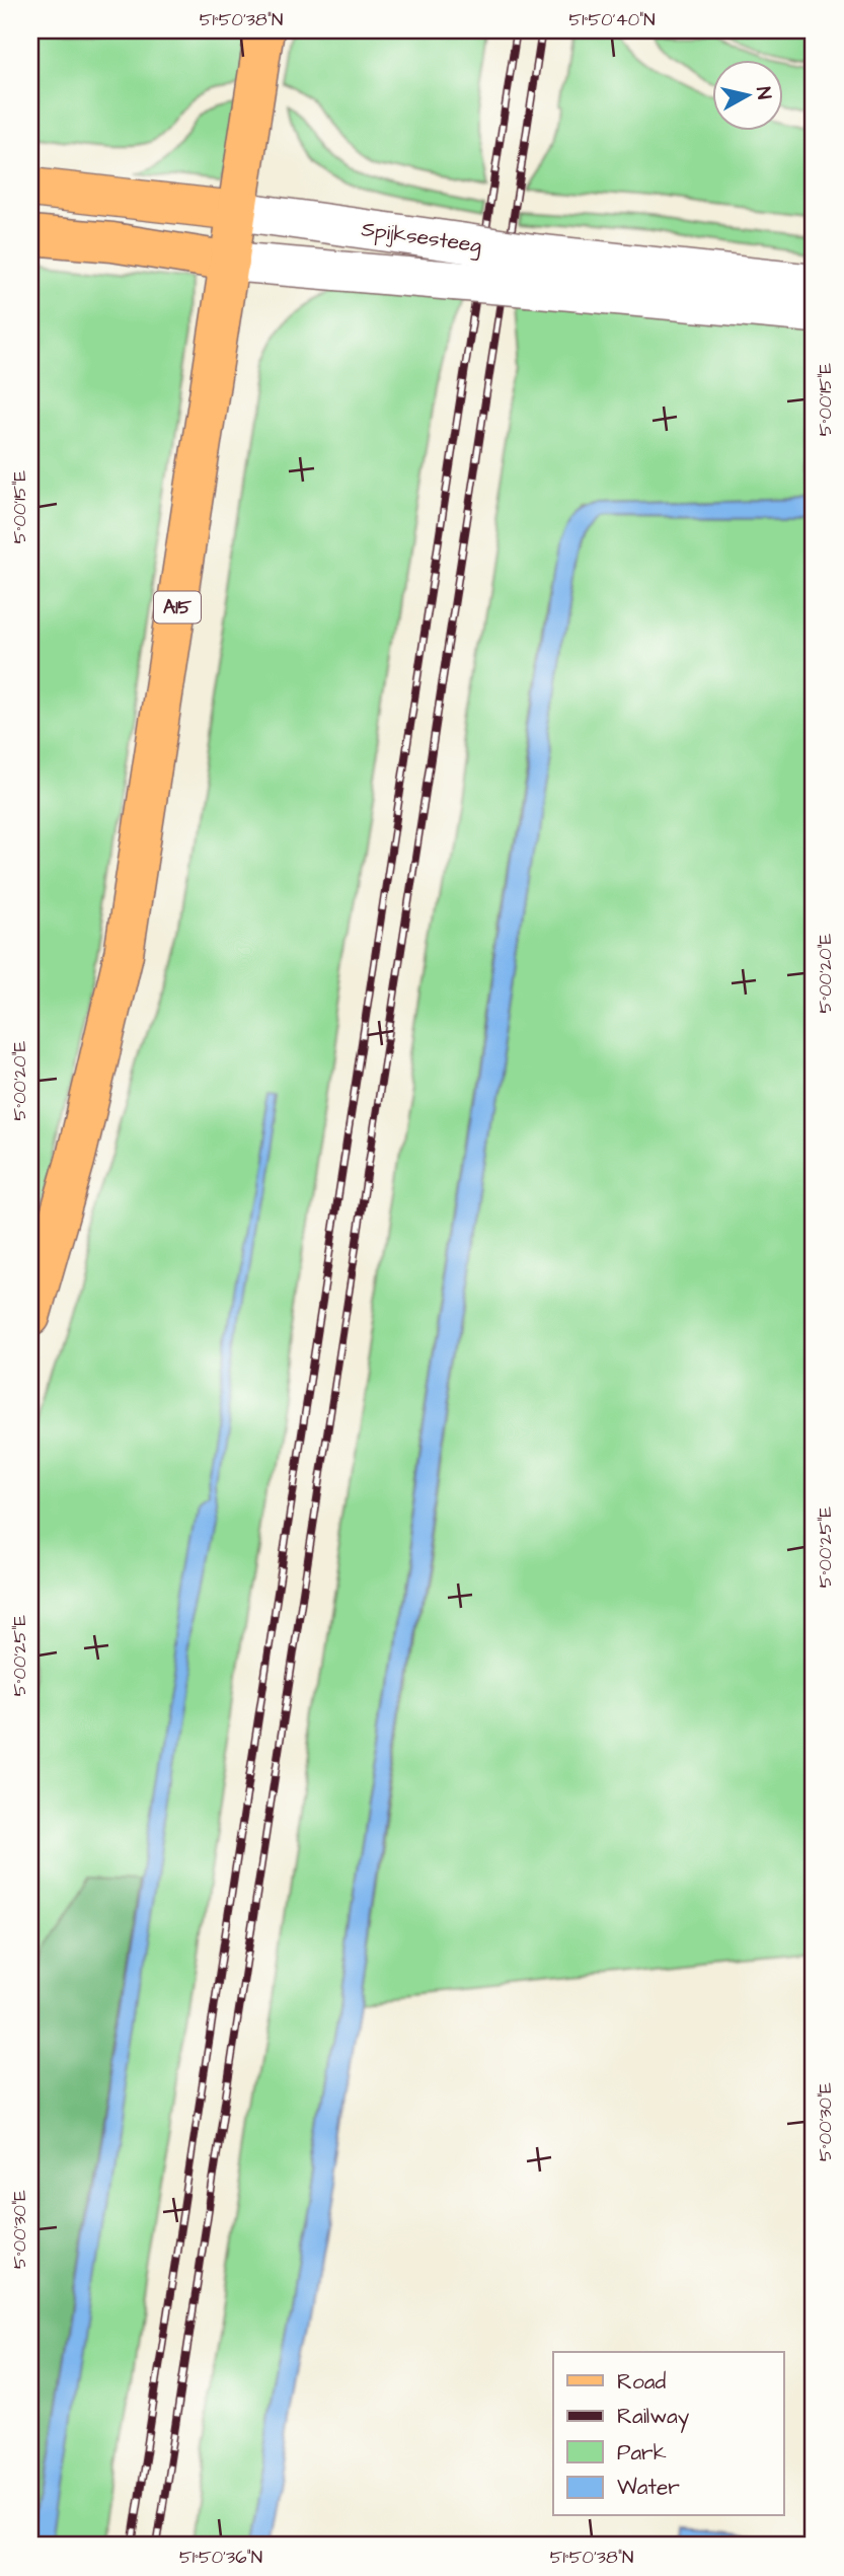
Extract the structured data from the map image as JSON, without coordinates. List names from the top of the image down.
{
  "streets": {
    "main road": ["Spijksesteeg", "A15"]
  },
  "crossings": [
    ["Spijksesteeg", "A15"]
  ],
  "legend": [
    "Road",
    "Railway",
    "Park",
    "Water"
  ],
  "north": "right",
  "coordinates": [
    "51°50'38\"N",
    "51°50'40\"N",
    "5°00'15\"E",
    "5°00'20\"E",
    "5°00'25\"E",
    "5°00'30\"E",
    "51°50'36\"N"
  ]
}
